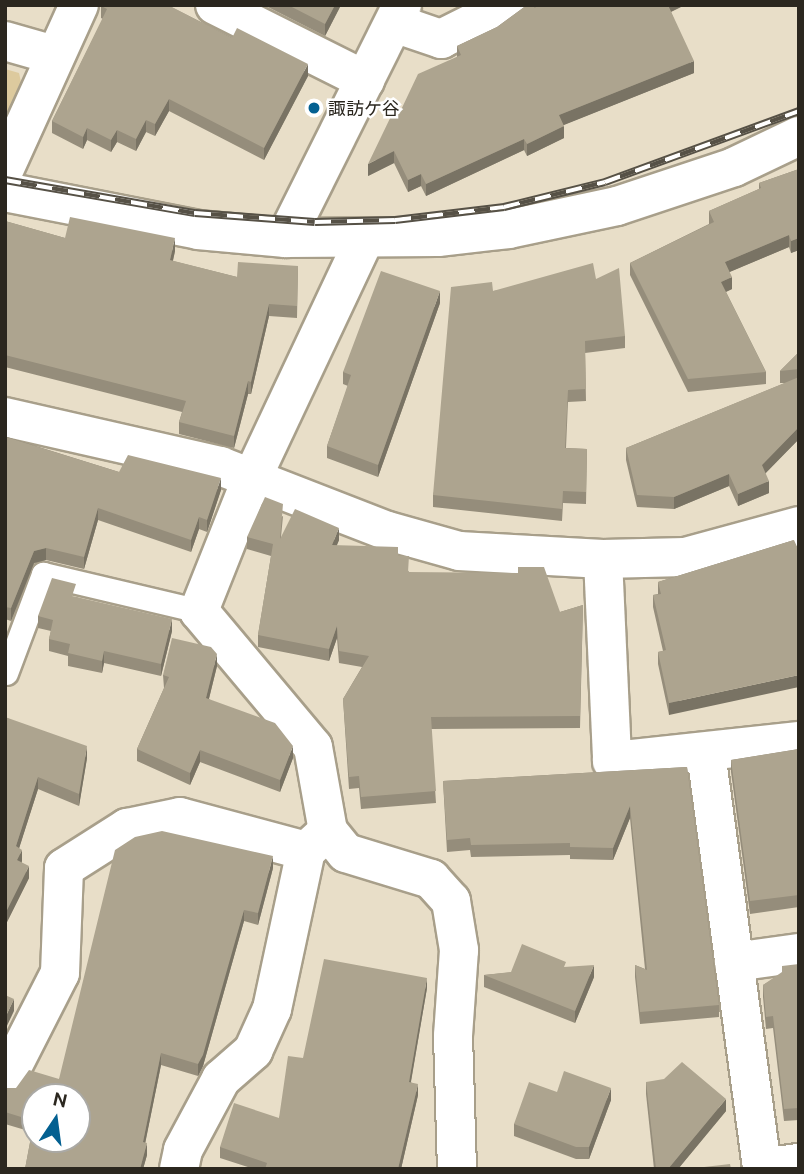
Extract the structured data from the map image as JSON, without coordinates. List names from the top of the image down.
{
  "places": ["諏訪ケ谷"],
  "north": "top"
}
